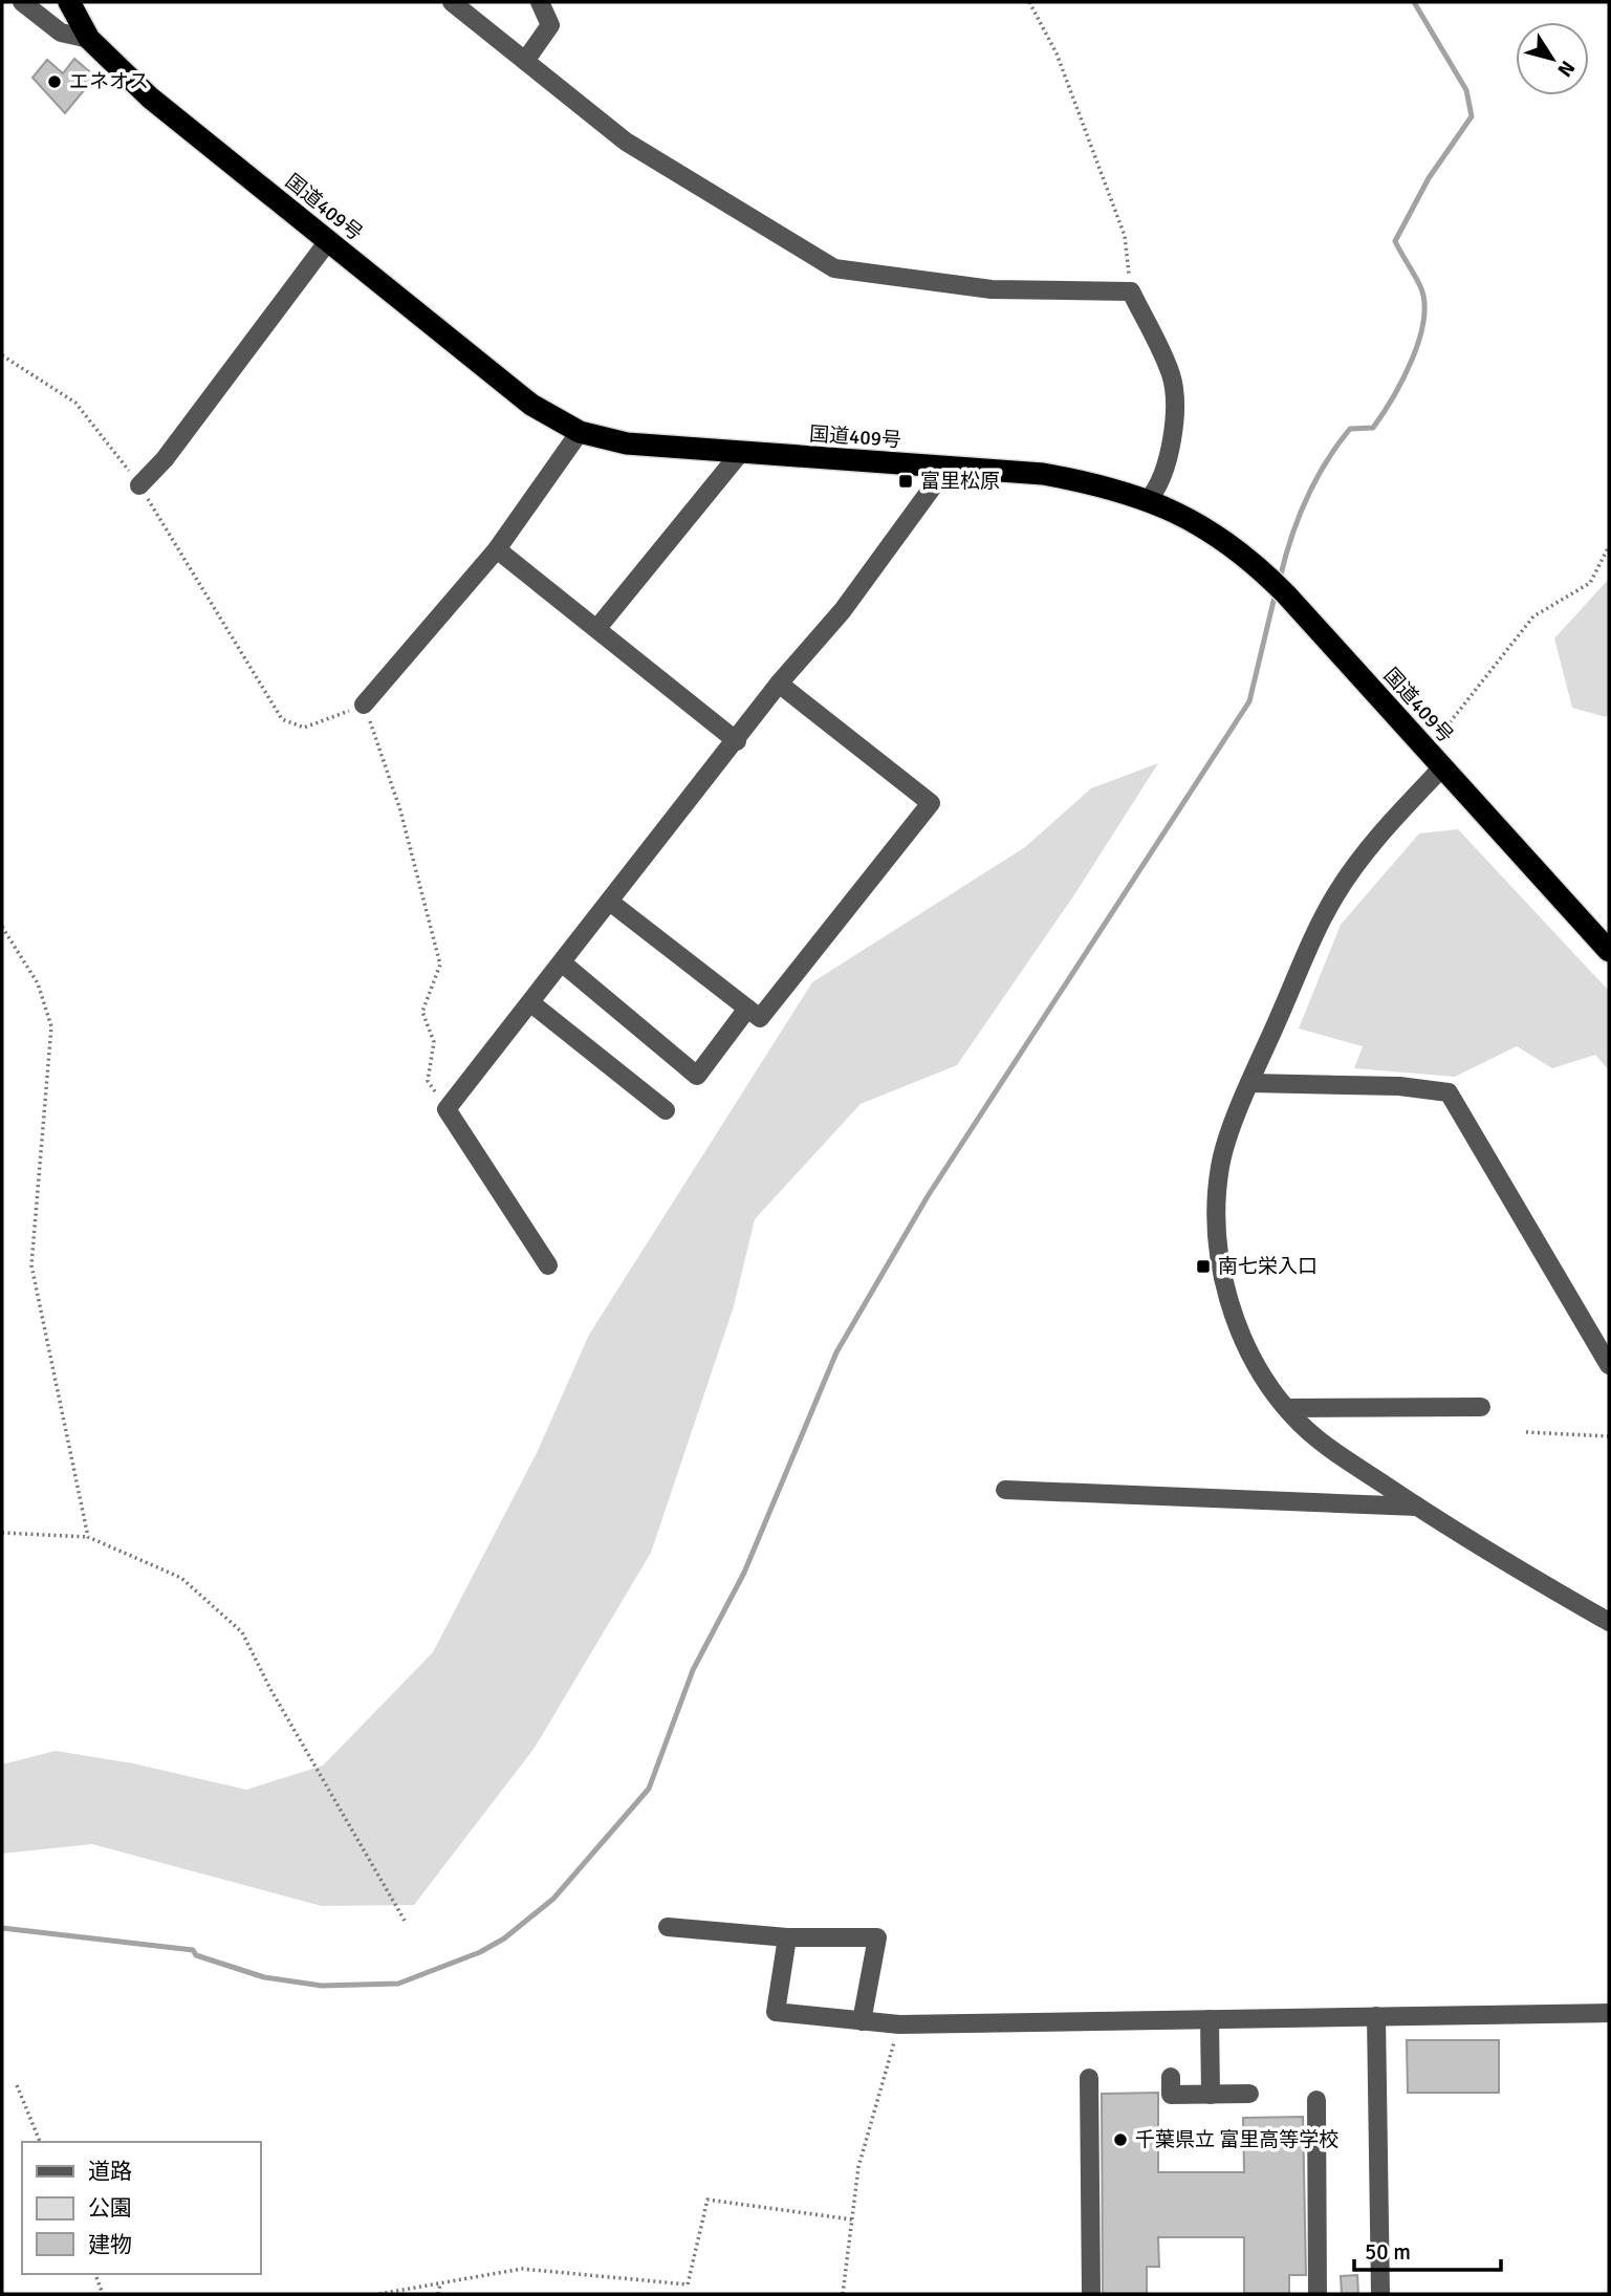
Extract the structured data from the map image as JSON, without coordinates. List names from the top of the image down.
{
  "streets": {
    "highway": ["国道409号"]
  },
  "places": {
    "other": ["エネオス", "千葉県立 富里高等学校"],
    "transit": ["富里松原", "南七栄入口"]
  },
  "legend": ["道路", "公園", "建物"],
  "scale_bar": "50 m",
  "north": "bottom right"
}
